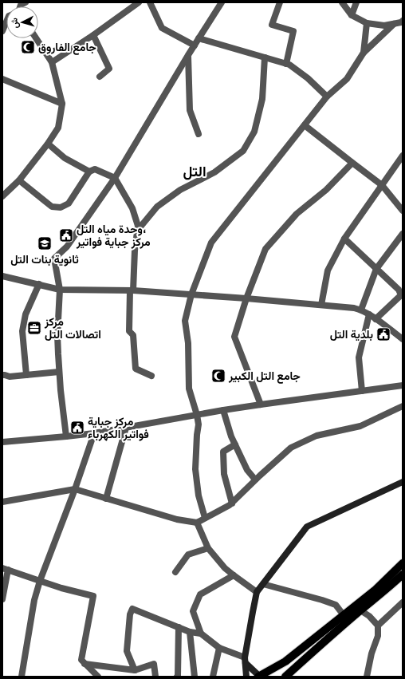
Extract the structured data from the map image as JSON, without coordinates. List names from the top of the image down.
{
  "districts": ["التل"],
  "places": {
    "mosque": ["جامع الفاروق", "جامع التل الكبير"],
    "public building": ["وحدة مياه التل، مركز جباية فواتير", "بلدية التل", "مركز جباية فواتير الكهرباء"],
    "school or university": ["ثانوية بنات التل"],
    "office": ["مركز اتصالات التل"]
  },
  "north": "left"
}
